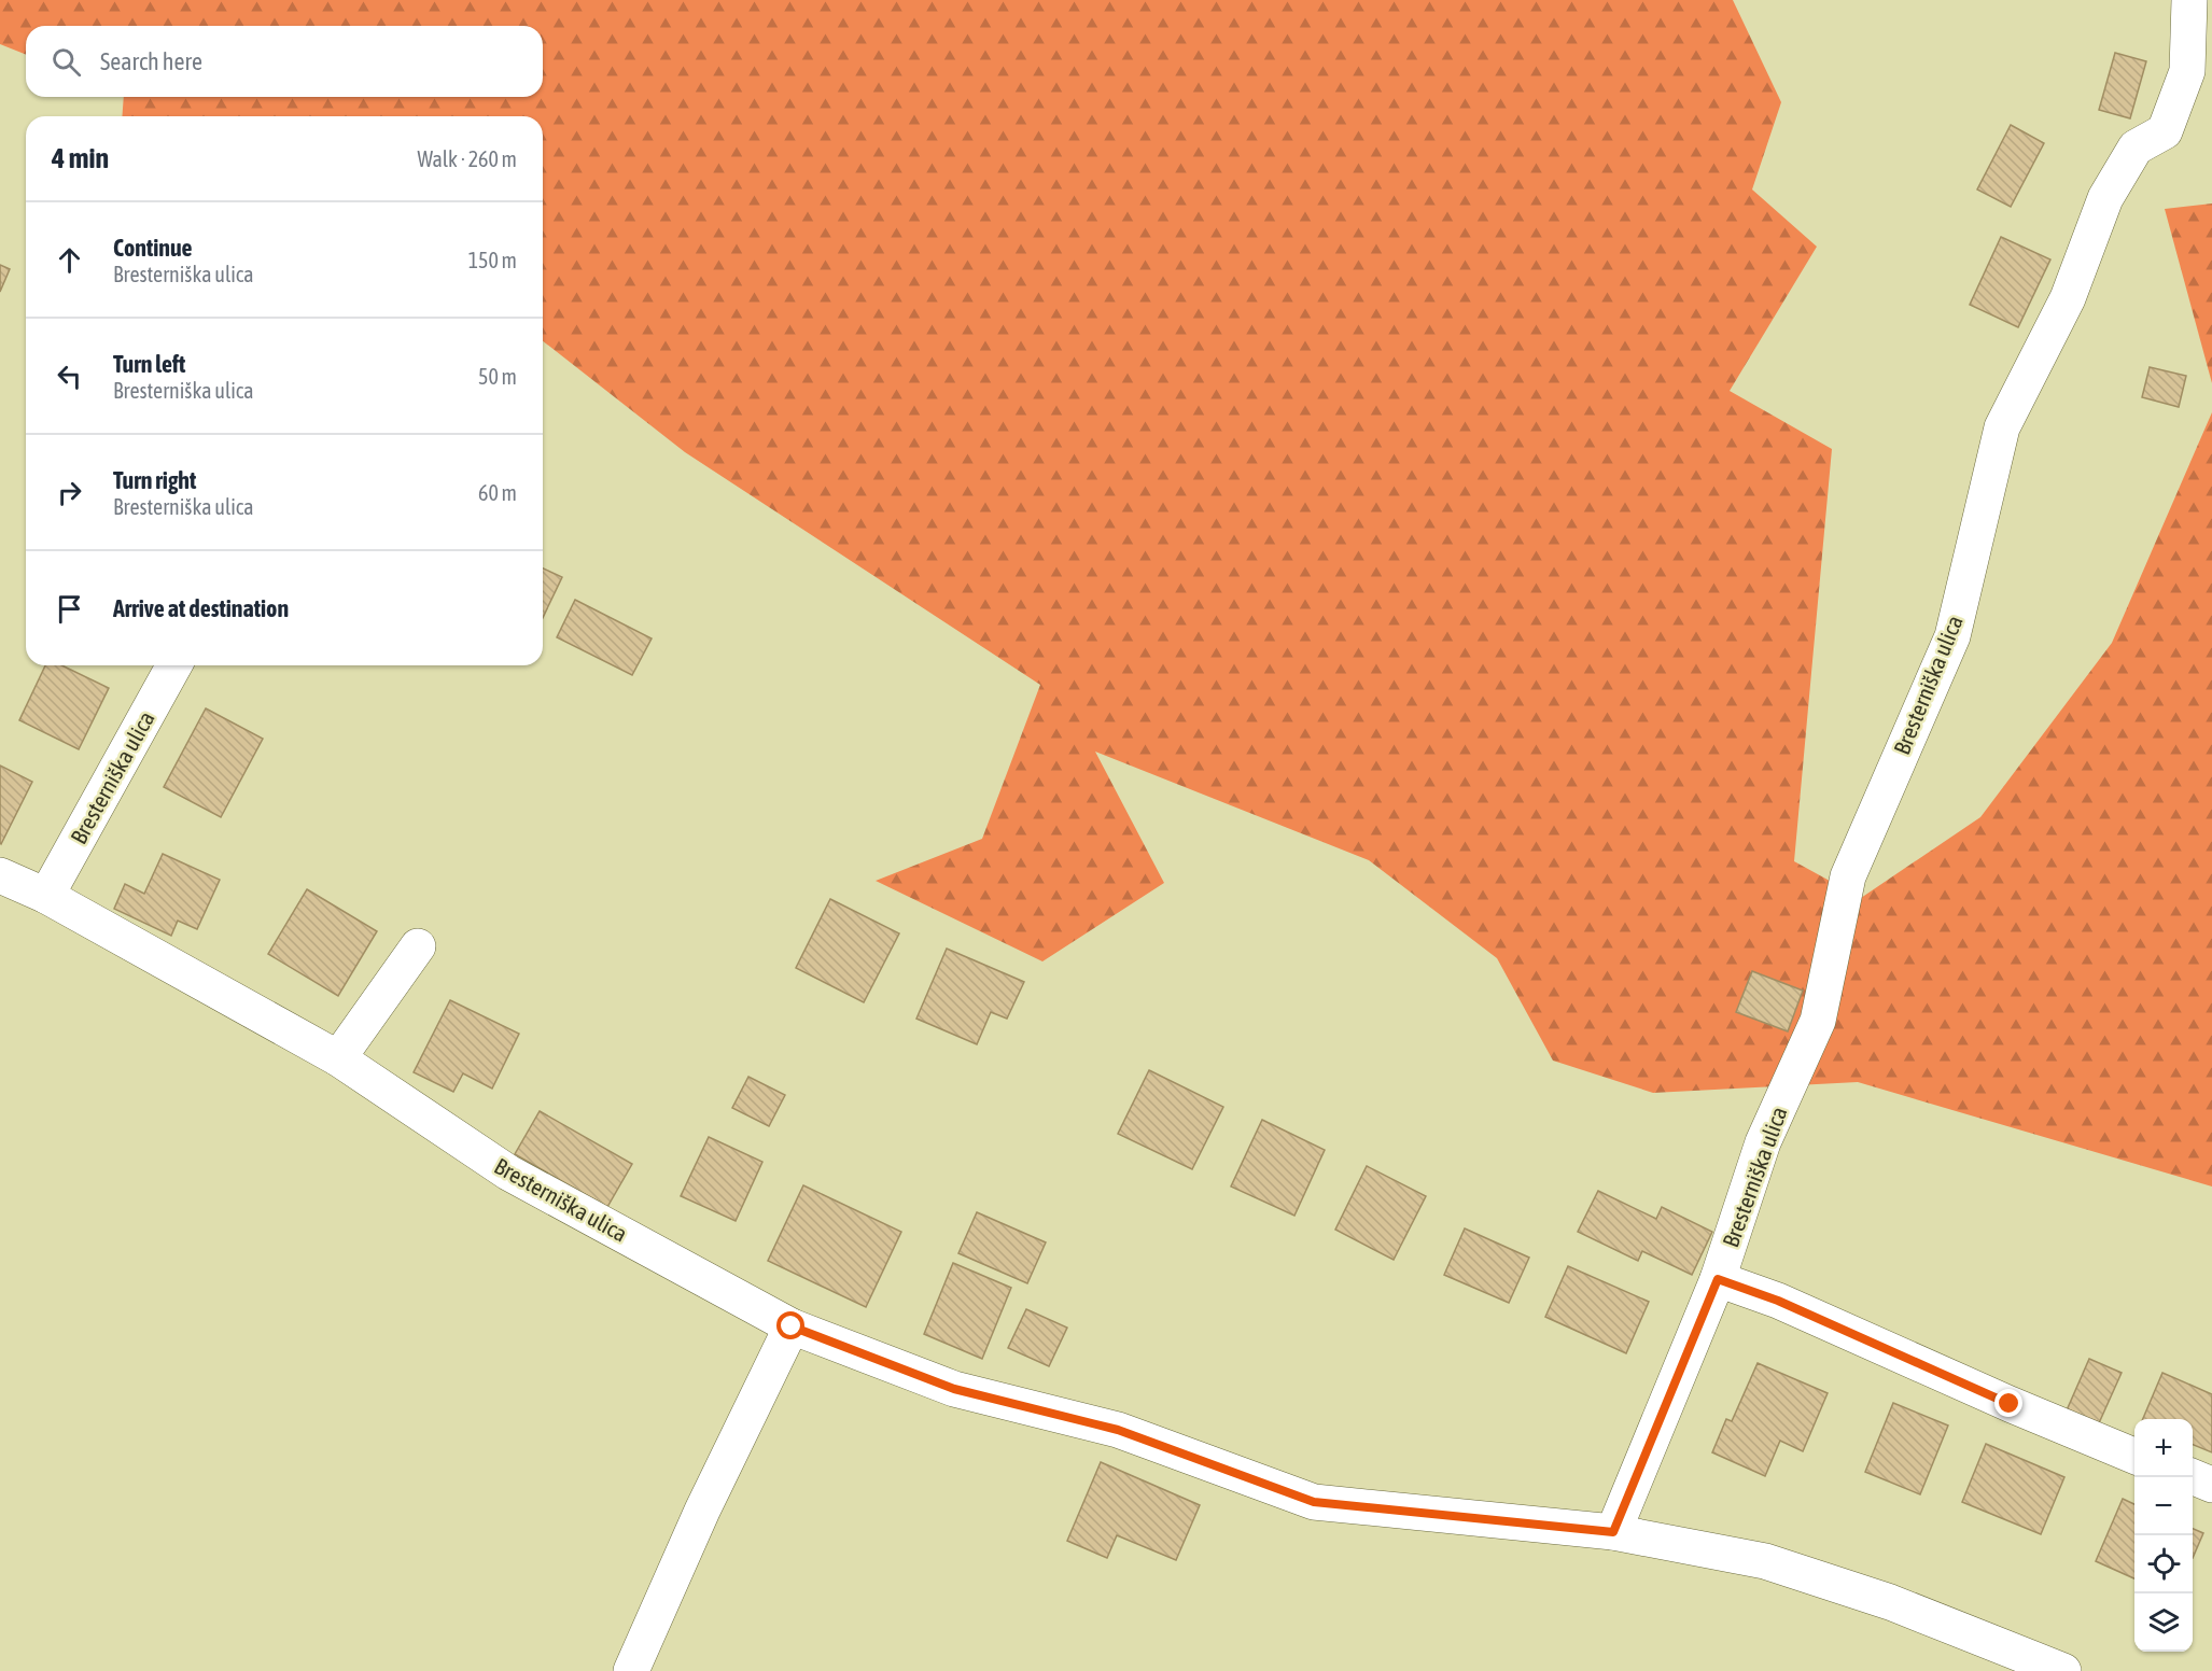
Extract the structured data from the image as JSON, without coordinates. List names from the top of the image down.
{
  "streets": {
    "street": ["Bresterniška ulica"]
  },
  "page": {
    "search": "Search here",
    "heading": ["4 min", "Walk · 260 m"],
    "list": [
      ["Continue", "Bresterniška ulica", "150 m"],
      ["Turn left", "Bresterniška ulica", "50 m"],
      ["Turn right", "Bresterniška ulica", "60 m"],
      "Arrive at destination"
    ],
    "map_buttons": ["+", "−"]
  }
}
